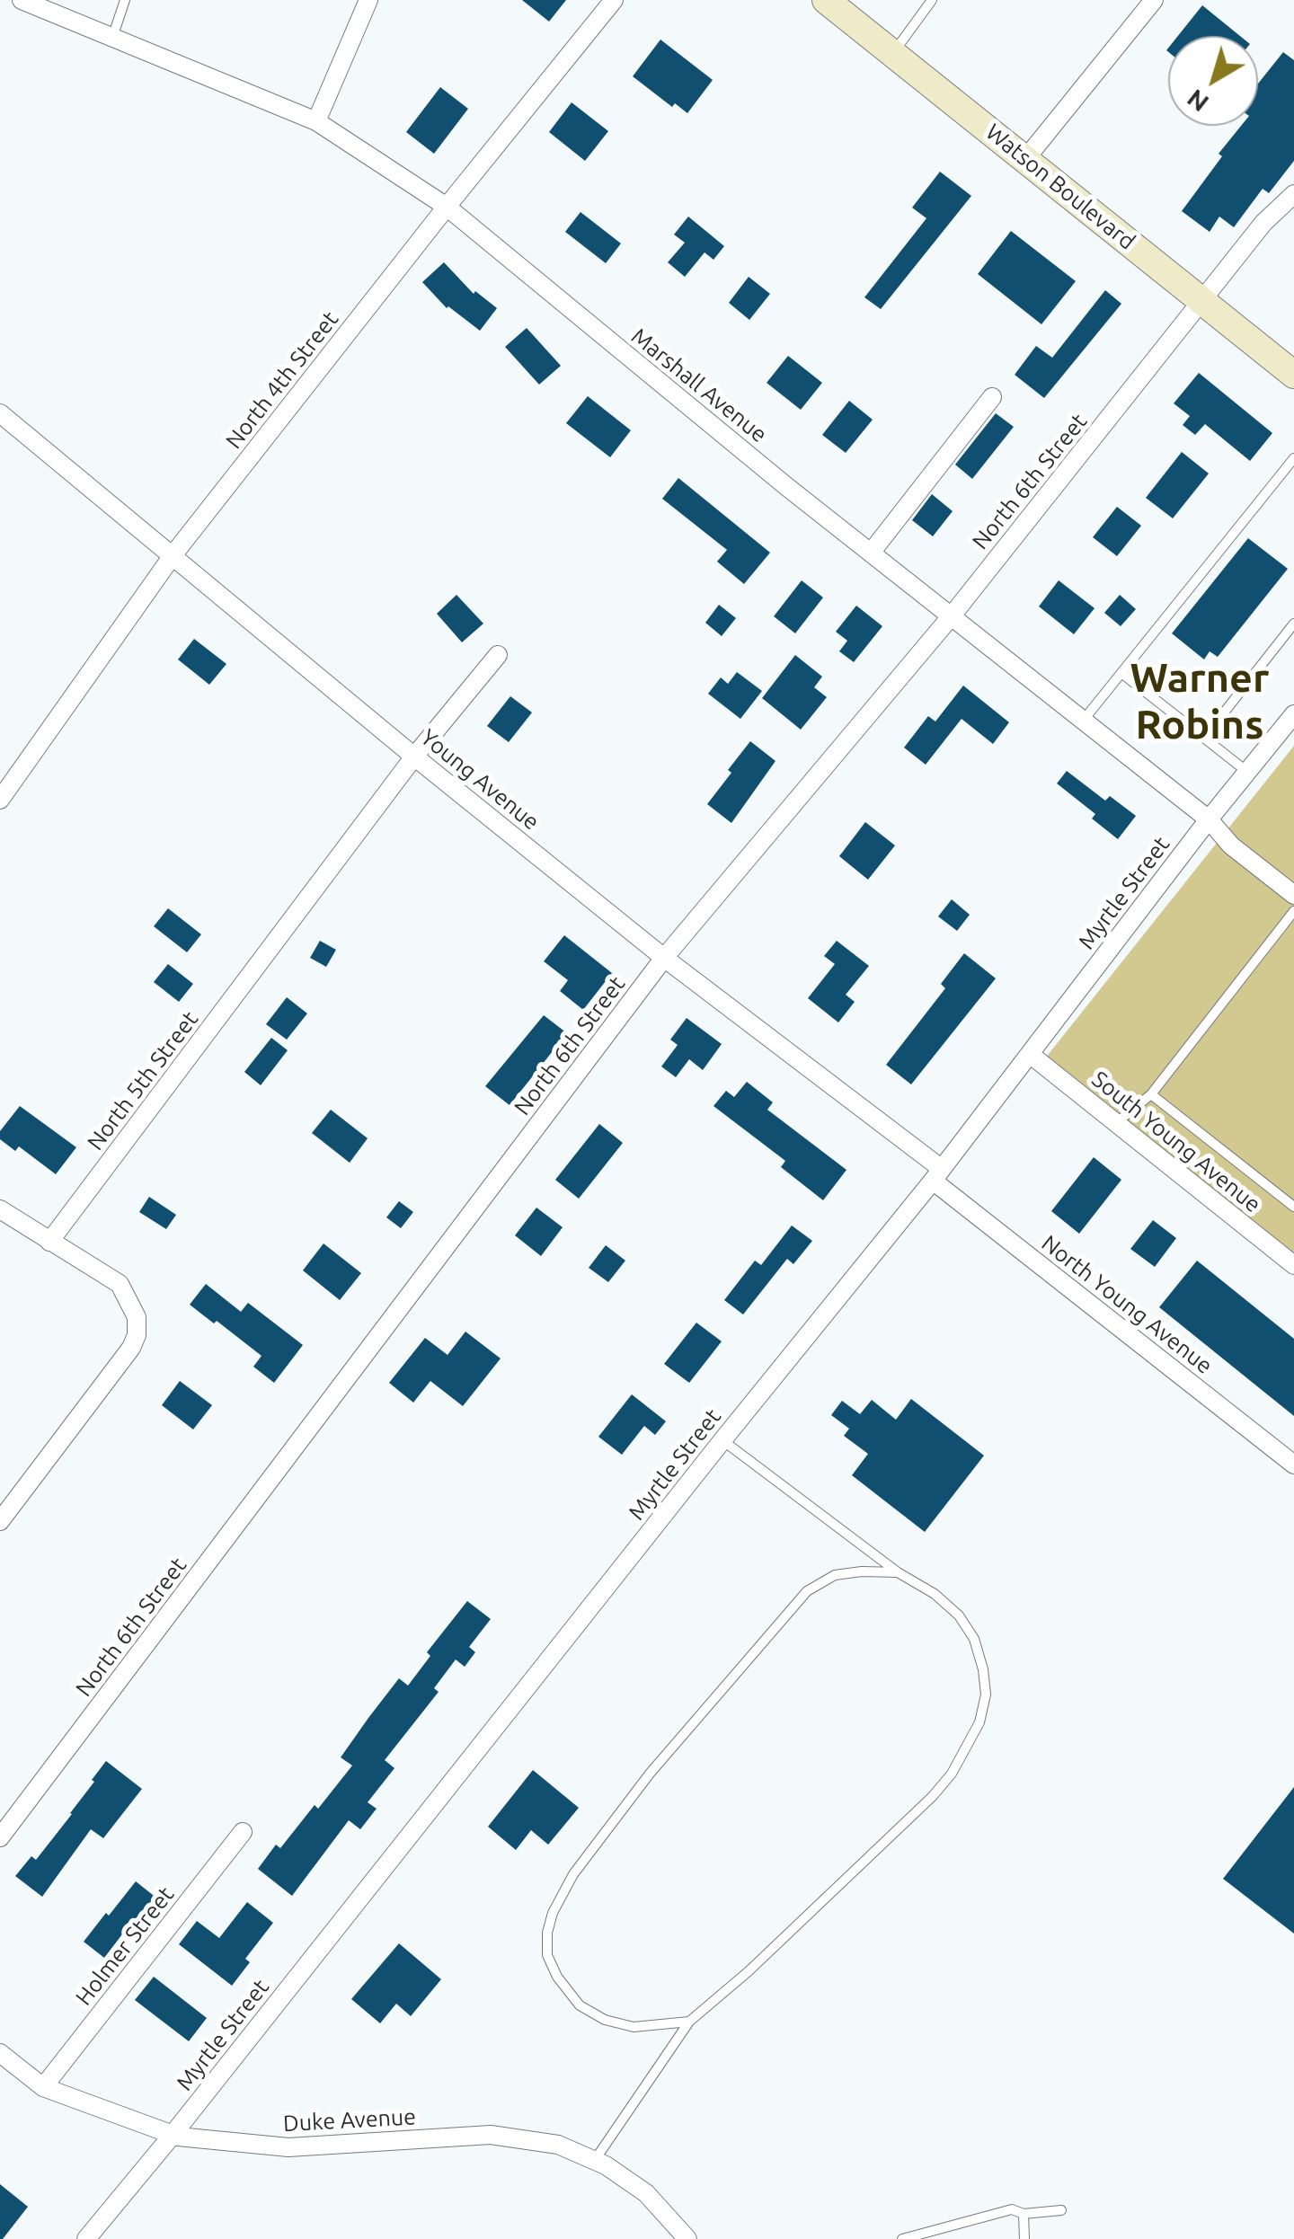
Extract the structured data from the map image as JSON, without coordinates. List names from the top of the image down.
{
  "streets": {
    "main road": ["Watson Boulevard"],
    "street": [
      "North 4th Street",
      "Marshall Avenue",
      "North 6th Street",
      "Young Avenue",
      "Myrtle Street",
      "North 5th Street",
      "South Young Avenue",
      "North Young Avenue",
      "Holmer Street",
      "Duke Avenue"
    ]
  },
  "crossings": [
    ["Watson Boulevard", "North 6th Street"],
    ["North 4th Street", "Marshall Avenue"],
    ["North 4th Street", "Young Avenue"],
    ["Marshall Avenue", "North 6th Street"],
    ["Marshall Avenue", "Myrtle Street"],
    ["North 6th Street", "Young Avenue"],
    ["Young Avenue", "Myrtle Street"],
    ["Young Avenue", "North 5th Street"],
    ["Young Avenue", "North Young Avenue"],
    ["Myrtle Street", "South Young Avenue"],
    ["Myrtle Street", "North Young Avenue"],
    ["Myrtle Street", "Duke Avenue"],
    ["Holmer Street", "Duke Avenue"]
  ],
  "districts": ["Warner Robins"],
  "north": "bottom left"
}
